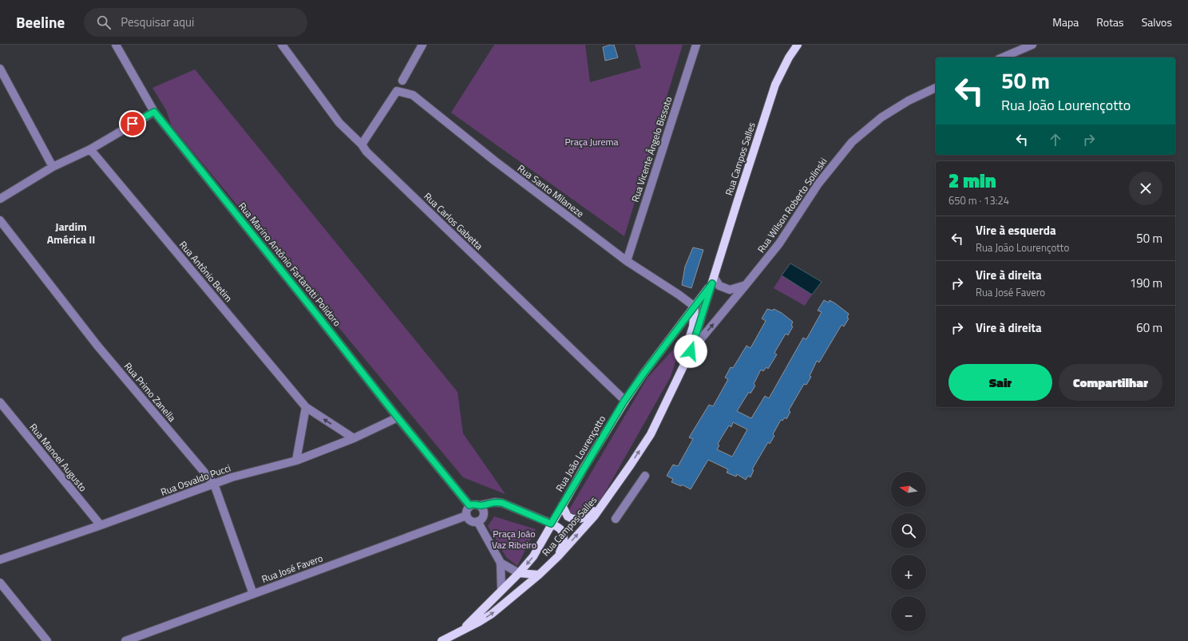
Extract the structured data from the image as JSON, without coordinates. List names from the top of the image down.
{
  "streets": {
    "main road": ["Rua Campos Salles", "Rua João Lourençotto"],
    "street": [
      "Rua Vicente Ângelo Bissoto",
      "Rua Santo Milaneze",
      "Rua Wilson Roberto Solinski",
      "Rua Carlos Gabetta",
      "Rua Marino Antônio Fartarotti Polidoro",
      "Rua Antônio Betim",
      "Rua Primo Zanella",
      "Rua Manoel Augusto",
      "Rua Osvaldo Pucci",
      "Rua José Favero"
    ]
  },
  "crossings": [
    ["Rua Vicente Ângelo Bissoto", "Rua Santo Milaneze"],
    ["Rua Campos Salles", "Rua Santo Milaneze"],
    ["Rua Campos Salles", "Rua Wilson Roberto Solinski"],
    ["Rua Campos Salles", "Rua João Lourençotto"],
    ["Rua Santo Milaneze", "Rua Carlos Gabetta"],
    ["Rua Santo Milaneze", "Rua João Lourençotto"],
    ["Rua Carlos Gabetta", "Rua João Lourençotto"],
    ["Rua Marino Antônio Fartarotti Polidoro", "Rua Osvaldo Pucci"],
    ["Rua Marino Antônio Fartarotti Polidoro", "Rua José Favero"],
    ["Rua Antônio Betim", "Rua Osvaldo Pucci"],
    ["Rua Primo Zanella", "Rua Osvaldo Pucci"],
    ["Rua Primo Zanella", "Rua José Favero"],
    ["Rua Manoel Augusto", "Rua Osvaldo Pucci"]
  ],
  "one_way": ["Rua Campos Salles"],
  "districts": ["Jardim América II"],
  "parks": ["Praça Jurema", "Praça João Vaz Ribeiro"],
  "north": "left",
  "page": {
    "header": "Beeline",
    "search": "Pesquisar aqui",
    "nav": ["Mapa", "Rotas", "Salvos"],
    "turn": ["50 m", "Rua João Lourençotto"],
    "heading": ["2 min", "650 m · 13:24"],
    "list": [
      {
        "name": "Vire à esquerda",
        "note": "Rua João Lourençotto",
        "value": "50 m"
      },
      {
        "name": "Vire à direita",
        "note": "Rua José Favero",
        "value": "190 m"
      },
      {
        "name": "Vire à direita",
        "value": "60 m"
      }
    ],
    "buttons": ["Sair", "Compartilhar"],
    "map_buttons": ["+", "−"]
  }
}
